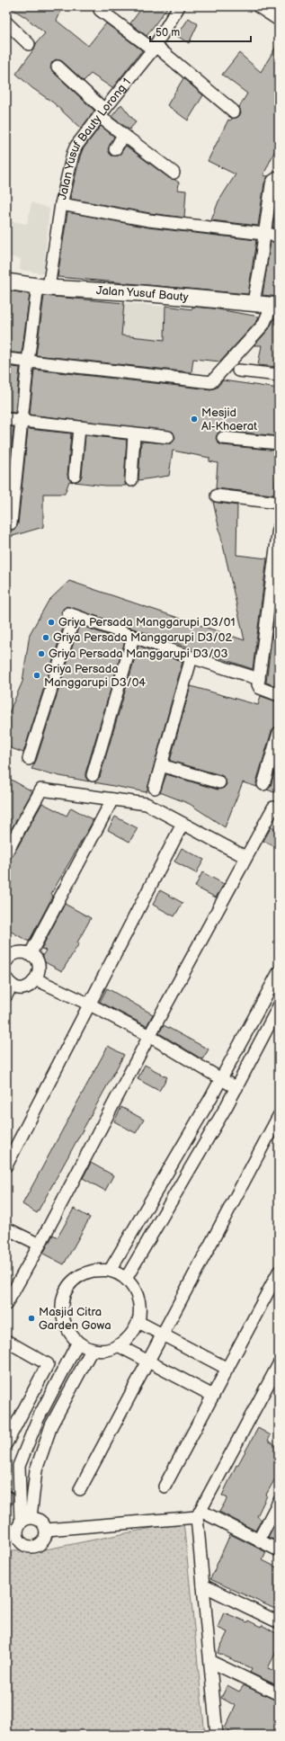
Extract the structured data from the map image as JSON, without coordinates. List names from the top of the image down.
{
  "streets": {
    "street": ["Jalan Yusuf Bauty Lorong 1", "Jalan Yusuf Bauty"]
  },
  "crossings": [
    ["Jalan Yusuf Bauty Lorong 1", "Jalan Yusuf Bauty"]
  ],
  "places": [
    "Mesjid Al-Khaerat",
    "Griya Persada Manggarupi D3/01",
    "Griya Persada Manggarupi D3/02",
    "Griya Persada Manggarupi D3/03",
    "Griya Persada Manggarupi D3/04",
    "Masjid Citra Garden Gowa"
  ],
  "scale_bar": "50 m"
}
